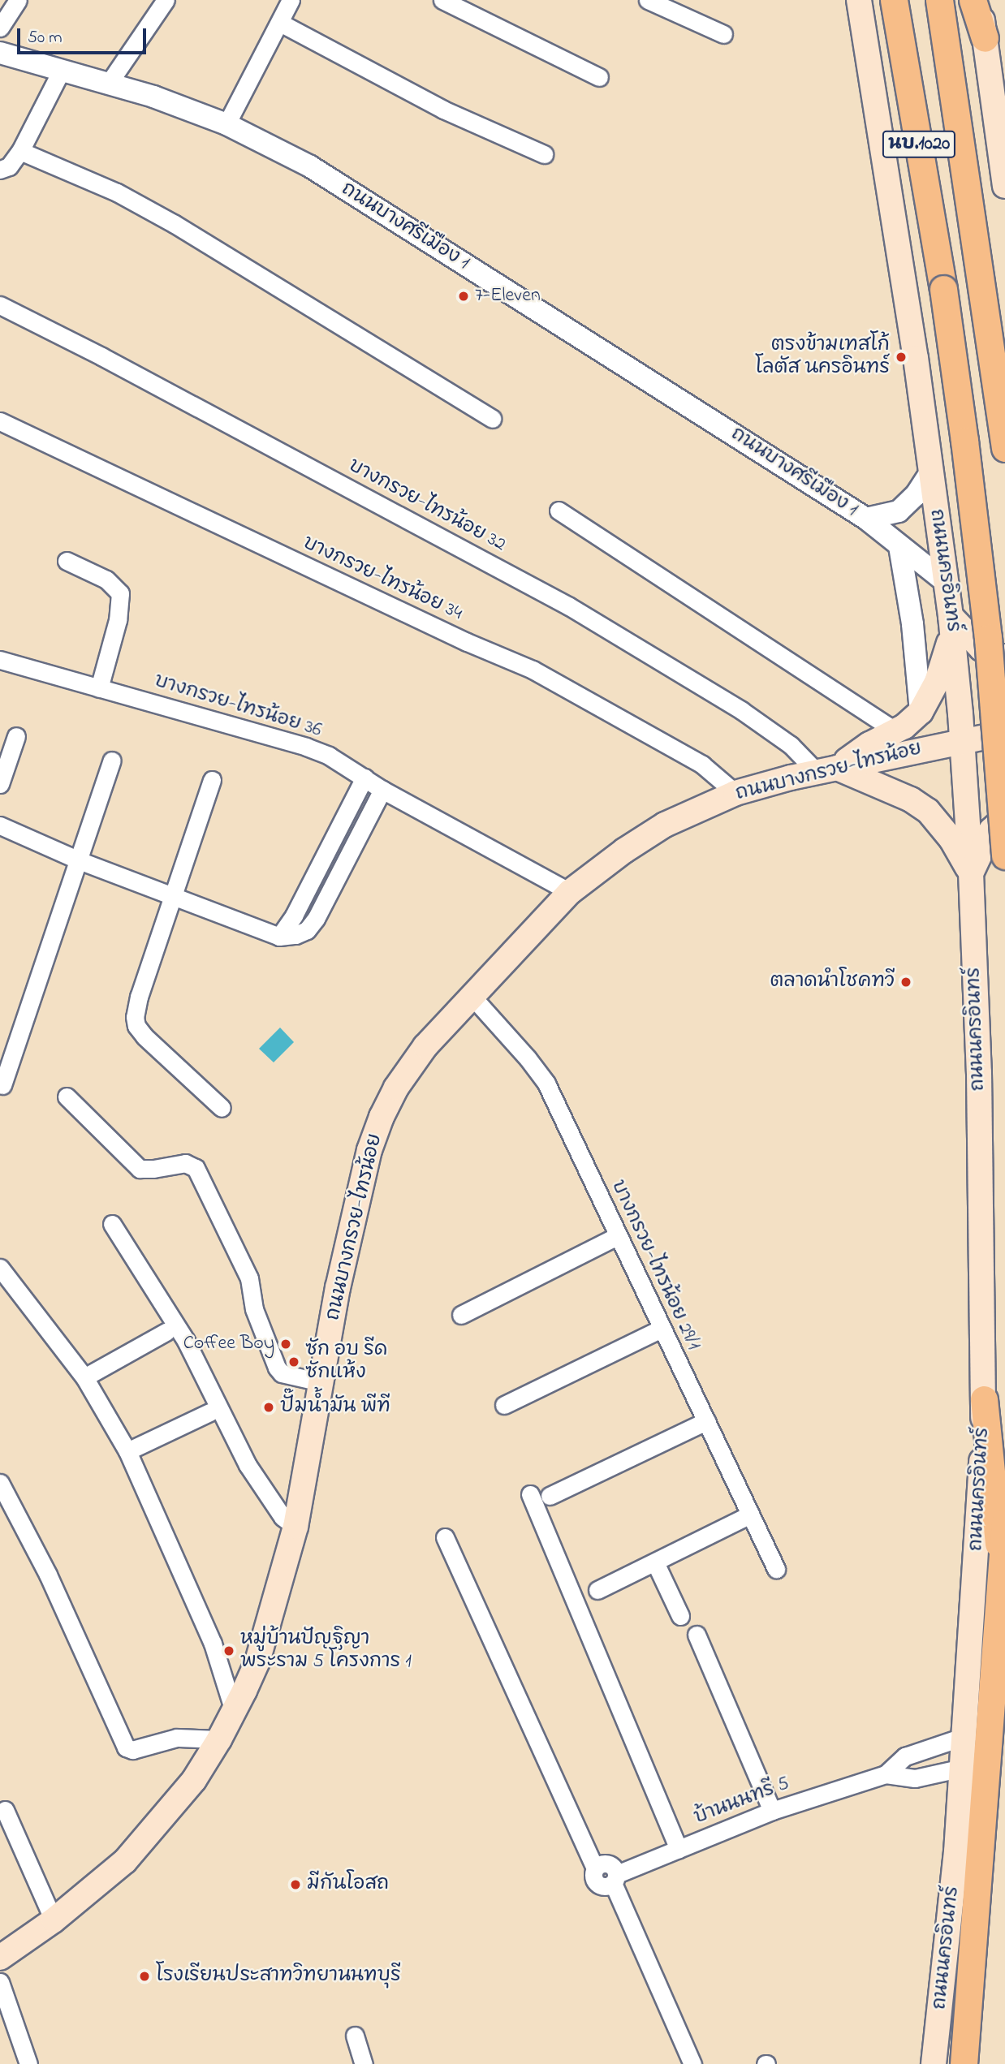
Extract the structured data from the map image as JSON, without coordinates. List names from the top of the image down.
{
  "streets": {
    "main road": ["นบ.1020", "ถนนนครอินทร์", "ถนนบางกรวย-ไทรน้อย"],
    "street": [
      "ถนนบางศรีเมือง 1",
      "บางกรวย-ไทรน้อย 32",
      "บางกรวย-ไทรน้อย 34",
      "บางกรวย-ไทรน้อย 36",
      "บางกรวย-ไทรน้อย 29/1",
      "บ้านนนทรี 5"
    ]
  },
  "crossings": [
    ["ถนนบางศรีเมือง 1", "ถนนนครอินทร์"],
    ["บางกรวย-ไทรน้อย 32", "ถนนบางกรวย-ไทรน้อย"],
    ["ถนนนครอินทร์", "ถนนบางกรวย-ไทรน้อย"],
    ["ถนนนครอินทร์", "บ้านนนทรี 5"],
    ["บางกรวย-ไทรน้อย 34", "ถนนบางกรวย-ไทรน้อย"],
    ["บางกรวย-ไทรน้อย 36", "ถนนบางกรวย-ไทรน้อย"],
    ["ถนนบางกรวย-ไทรน้อย", "บางกรวย-ไทรน้อย 29/1"]
  ],
  "places": [
    "7-Eleven",
    "ตรงข้ามเทสโก้ โลตัส นครอินทร์",
    "ตลาดนำโชคทวี",
    "Coffee Boy",
    "ซัก อบ รีด ซักแห้ง",
    "ปั๊มน้ำมัน พีที",
    "หมู่บ้านปัญฐิญา พระราม 5 โครงการ 1",
    "มีกันโอสถ",
    "โรงเรียนประสาทวิทยานนทบุรี"
  ],
  "scale_bar": "50 m"
}
